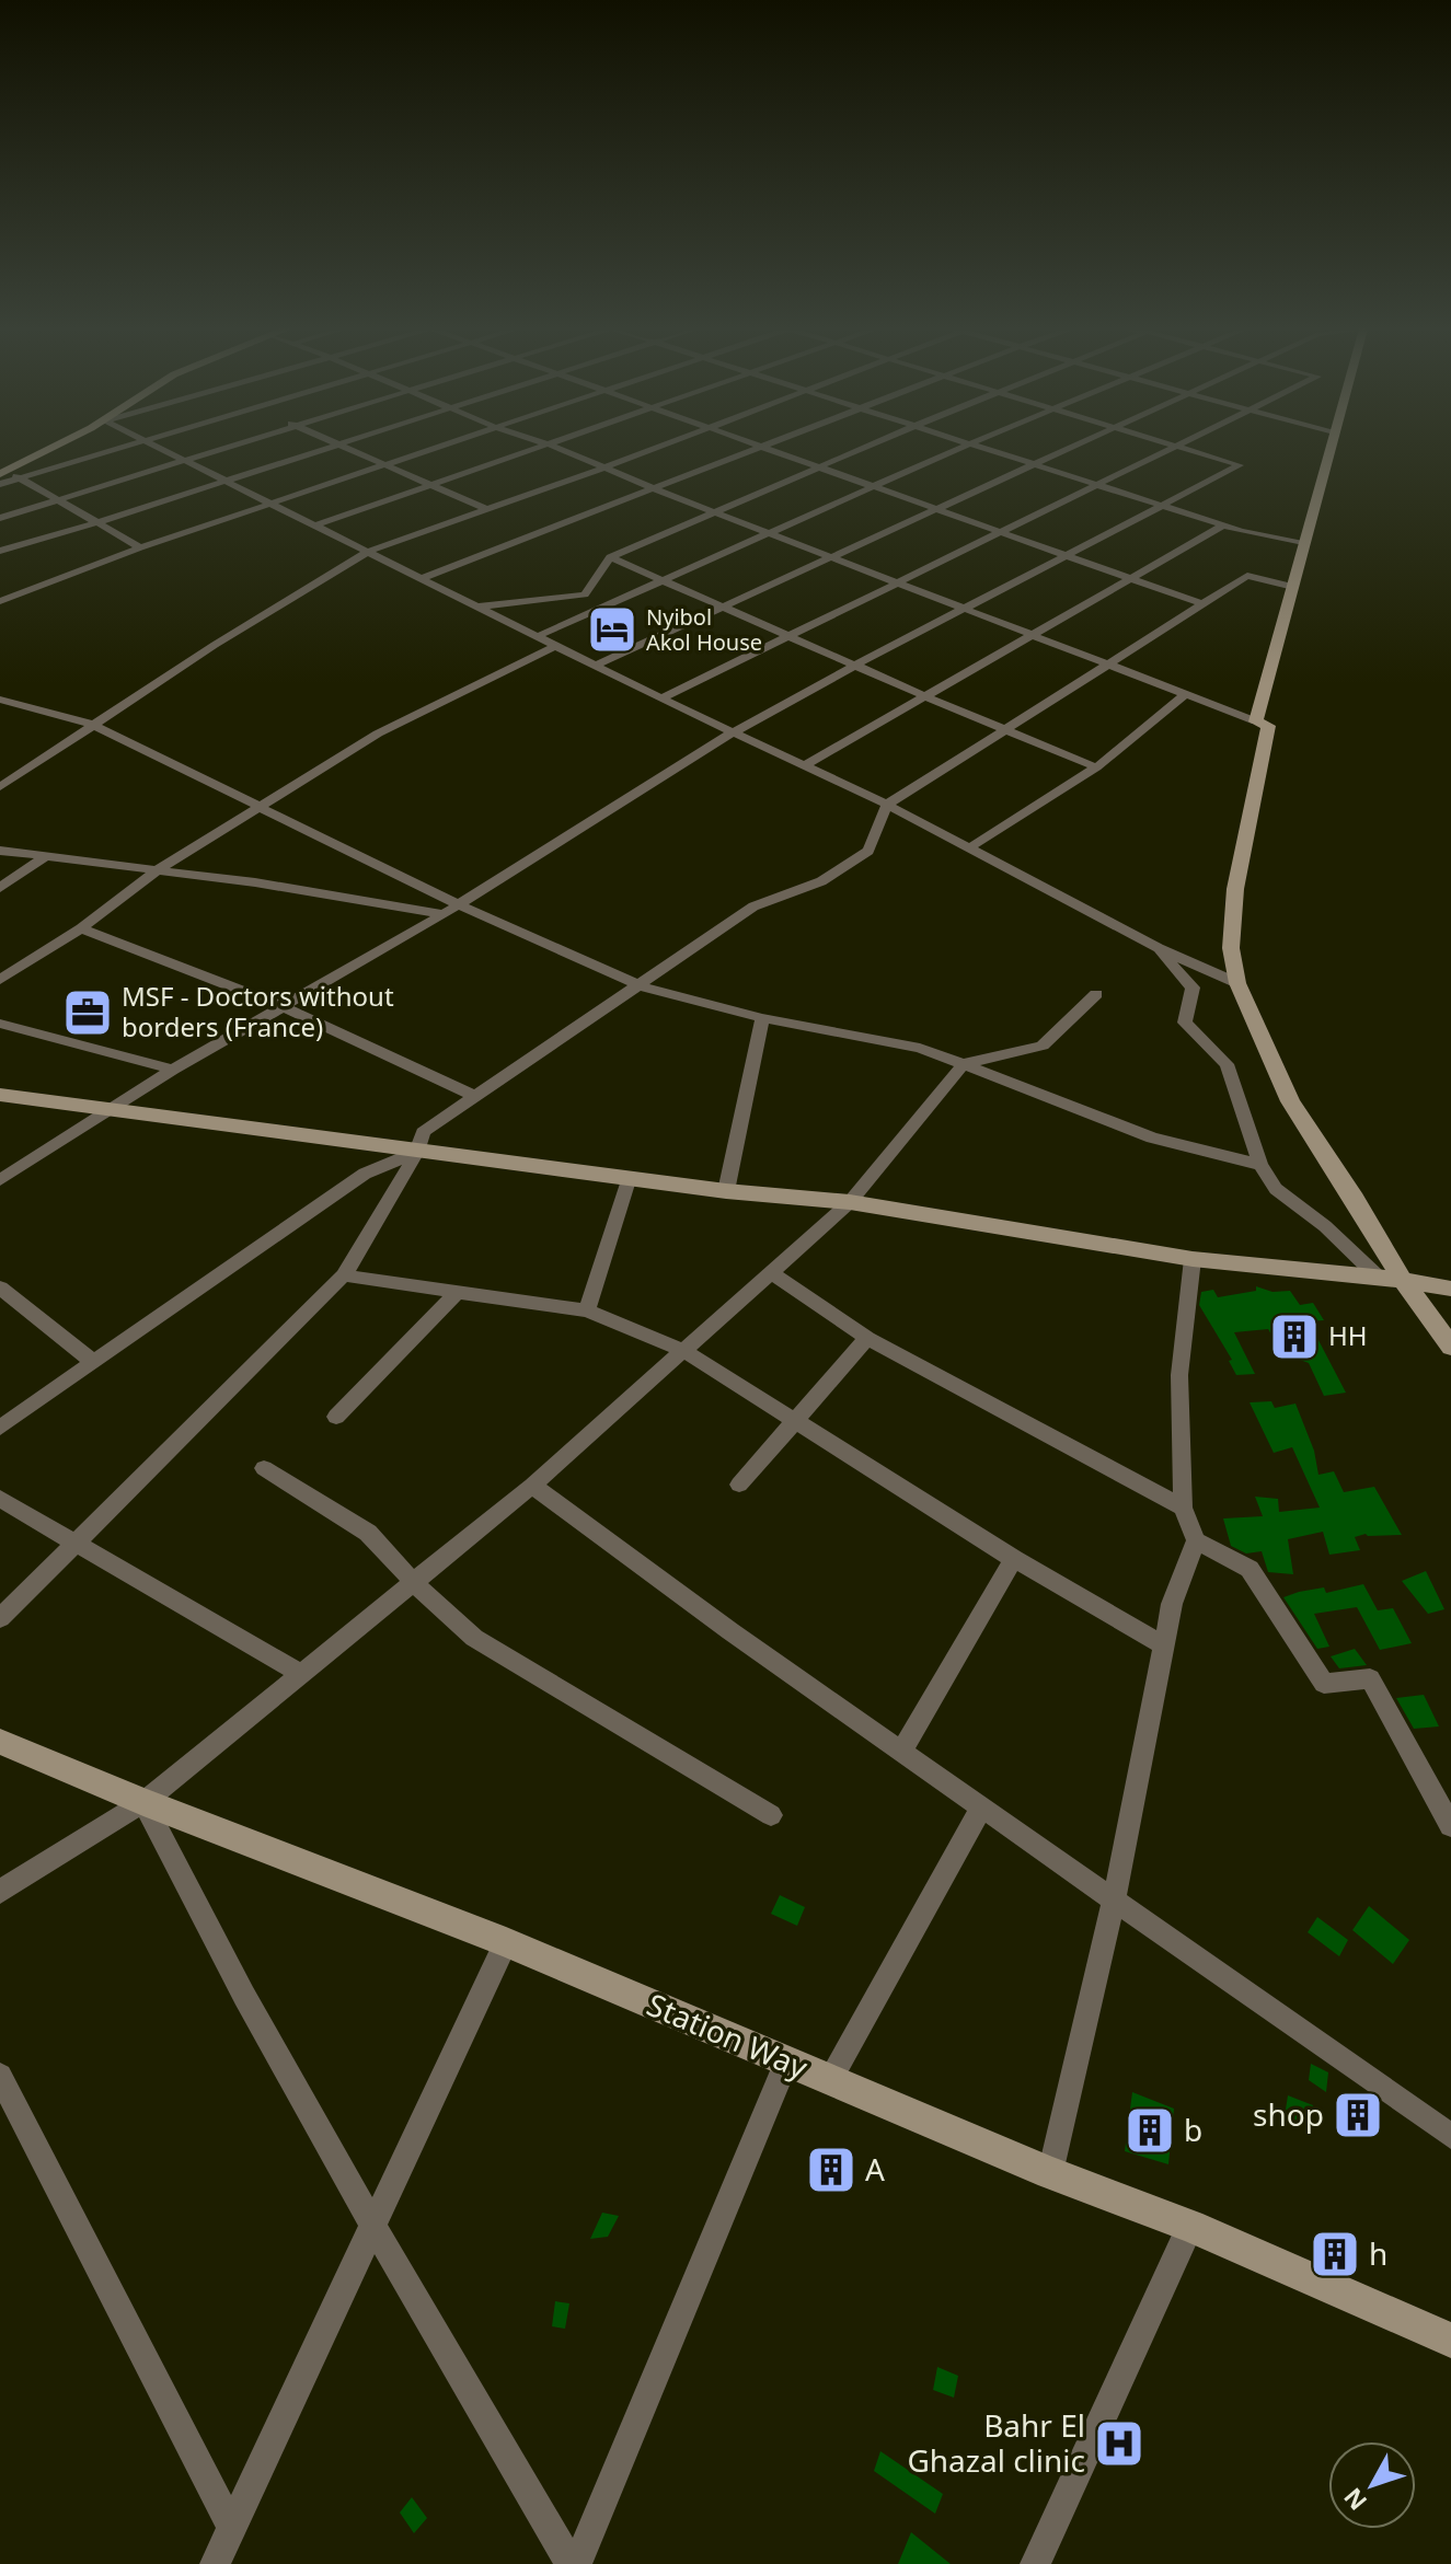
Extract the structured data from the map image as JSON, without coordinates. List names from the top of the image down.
{
  "streets": {
    "street": ["Station Way"]
  },
  "places": {
    "hotel": ["Nyibol Akol House"],
    "office": ["MSF - Doctors without borders (France)"],
    "building": [
      "HH",
      "shop",
      "b",
      "A",
      "h"
    ],
    "hospital": ["Bahr El Ghazal clinic"]
  },
  "north": "bottom left"
}
